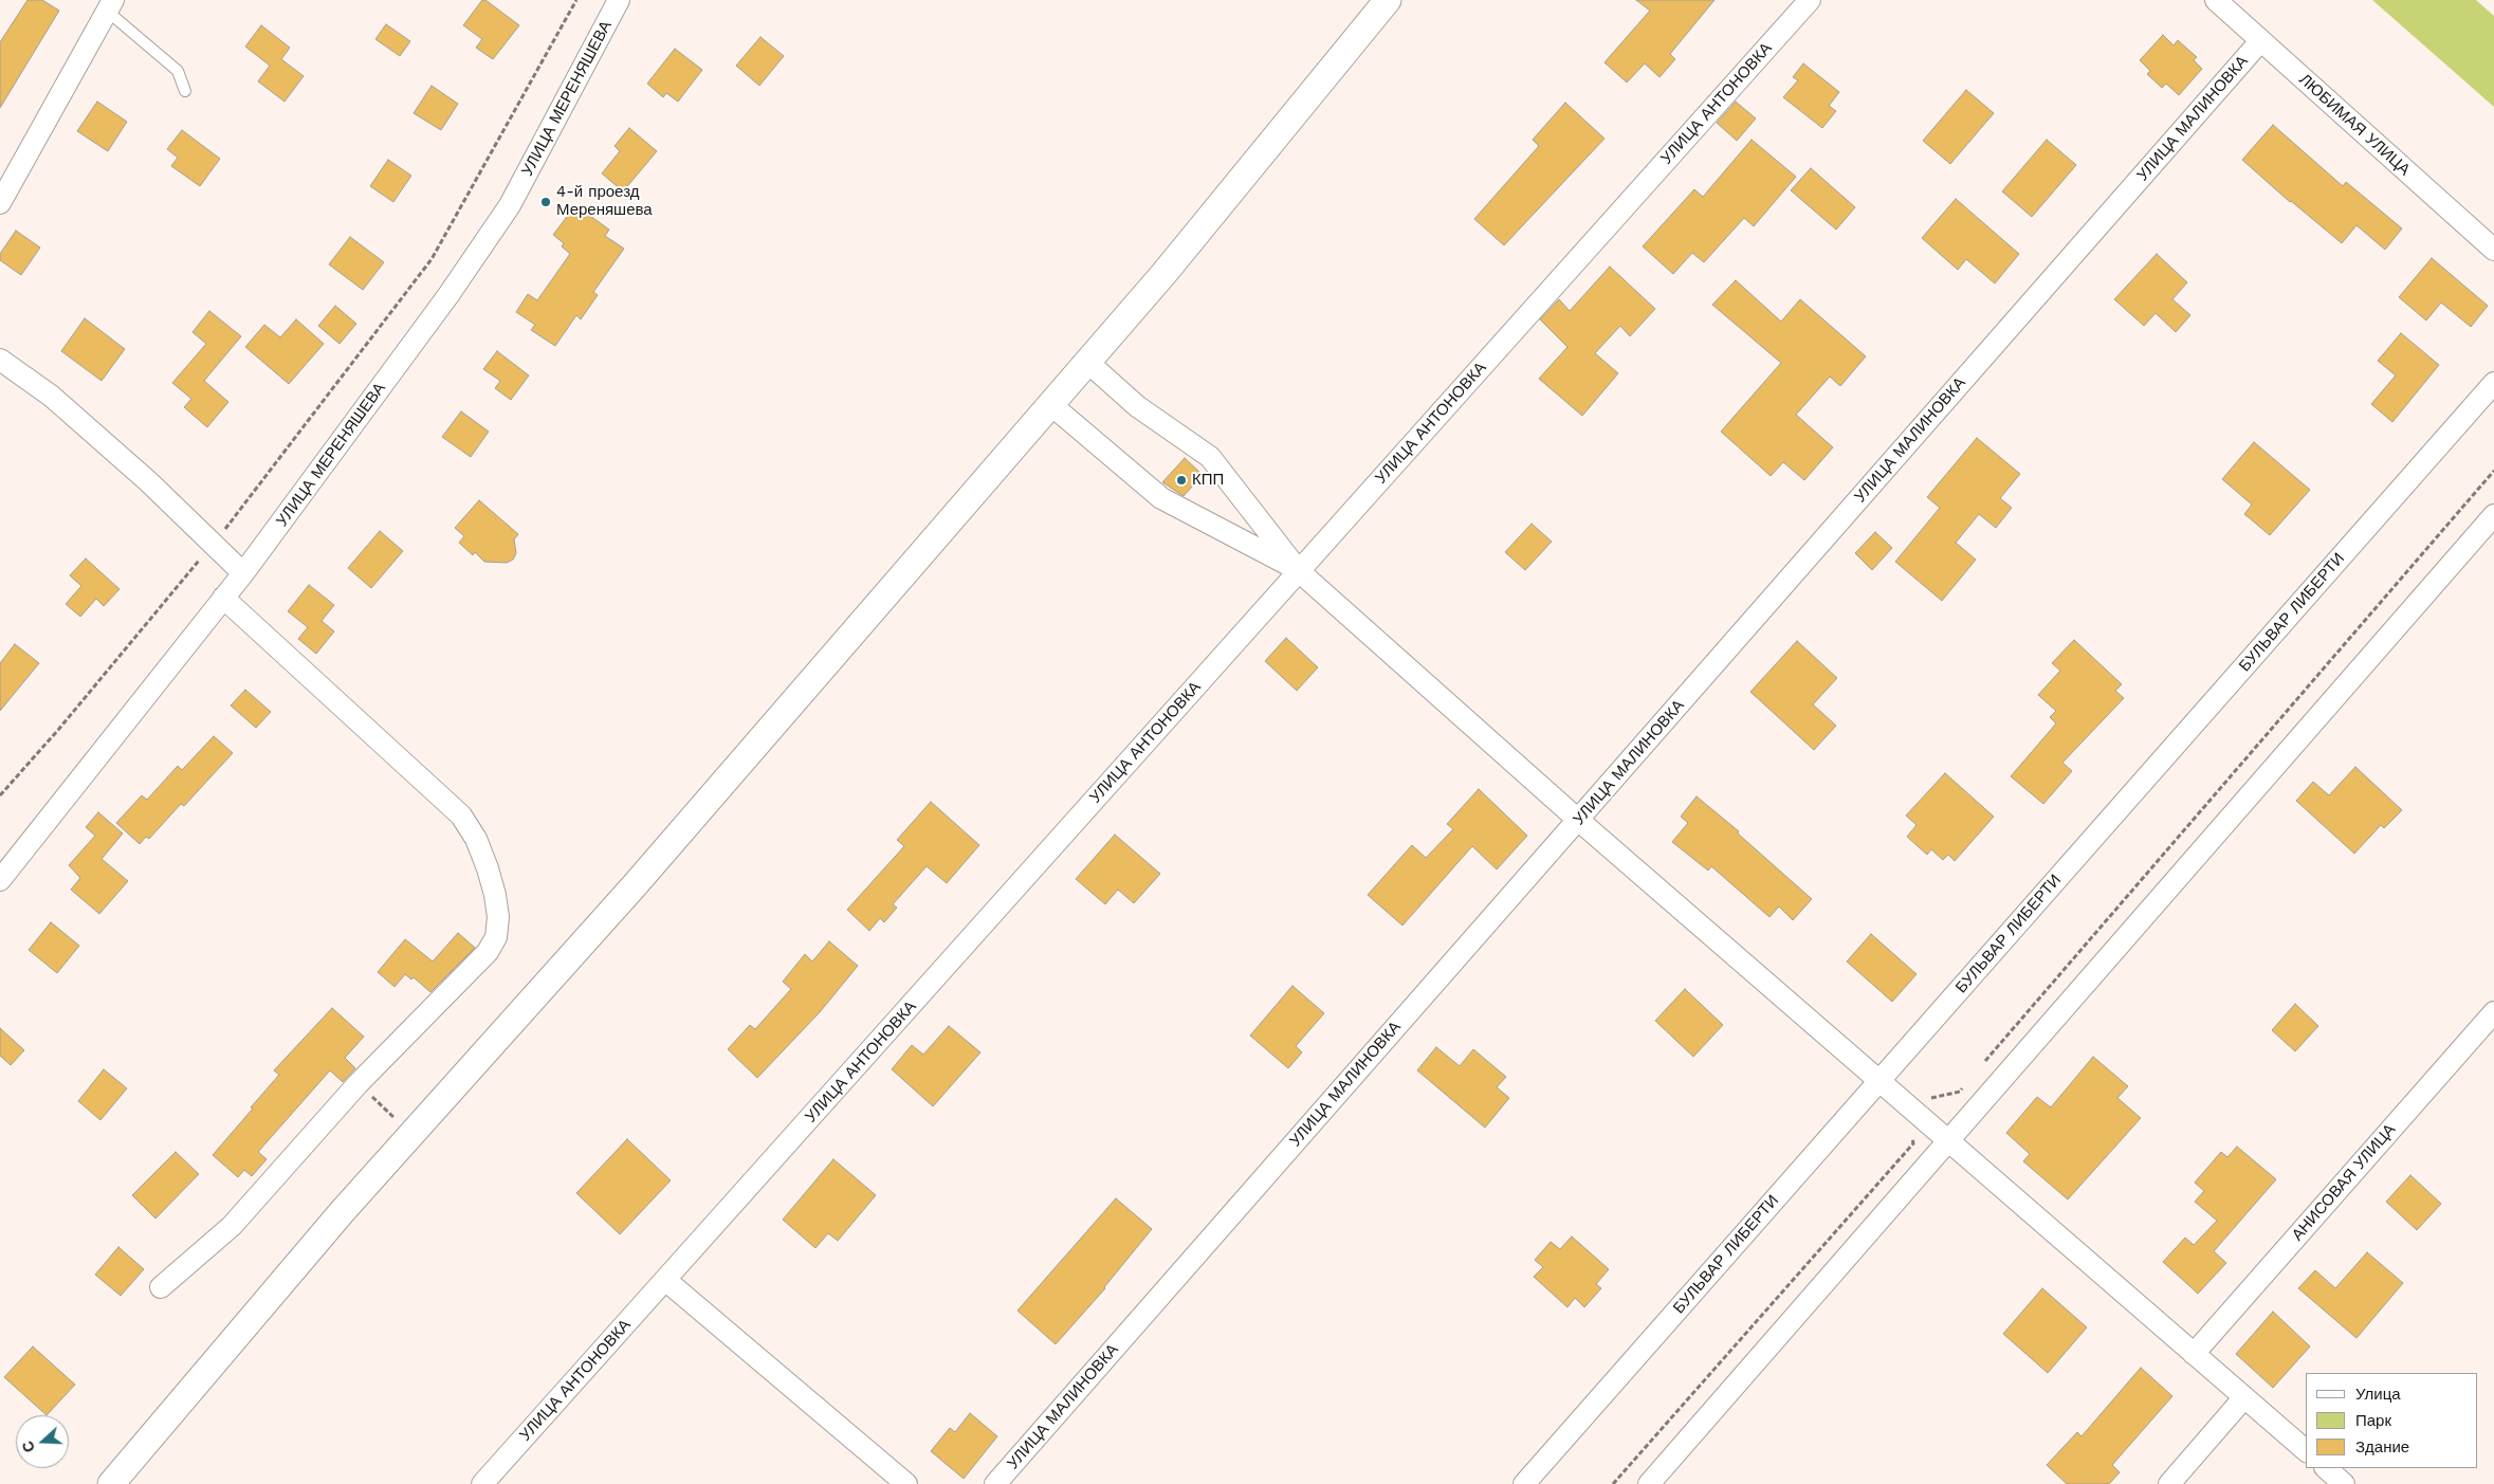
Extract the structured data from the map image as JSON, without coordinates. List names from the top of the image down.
{
  "streets": {
    "street": [
      "УЛИЦА МЕРЕНЯШЕВА",
      "УЛИЦА АНТОНОВКА",
      "УЛИЦА МАЛИНОВКА",
      "ЛЮБИМАЯ УЛИЦА",
      "БУЛЬВАР ЛИБЕРТИ",
      "АНИСОВАЯ УЛИЦА"
    ]
  },
  "crossings": [
    ["УЛИЦА МАЛИНОВКА", "ЛЮБИМАЯ УЛИЦА"]
  ],
  "places": ["4-й проезд Мереняшева", "КПП"],
  "legend": ["Улица", "Парк", "Здание"],
  "north": "left"
}
